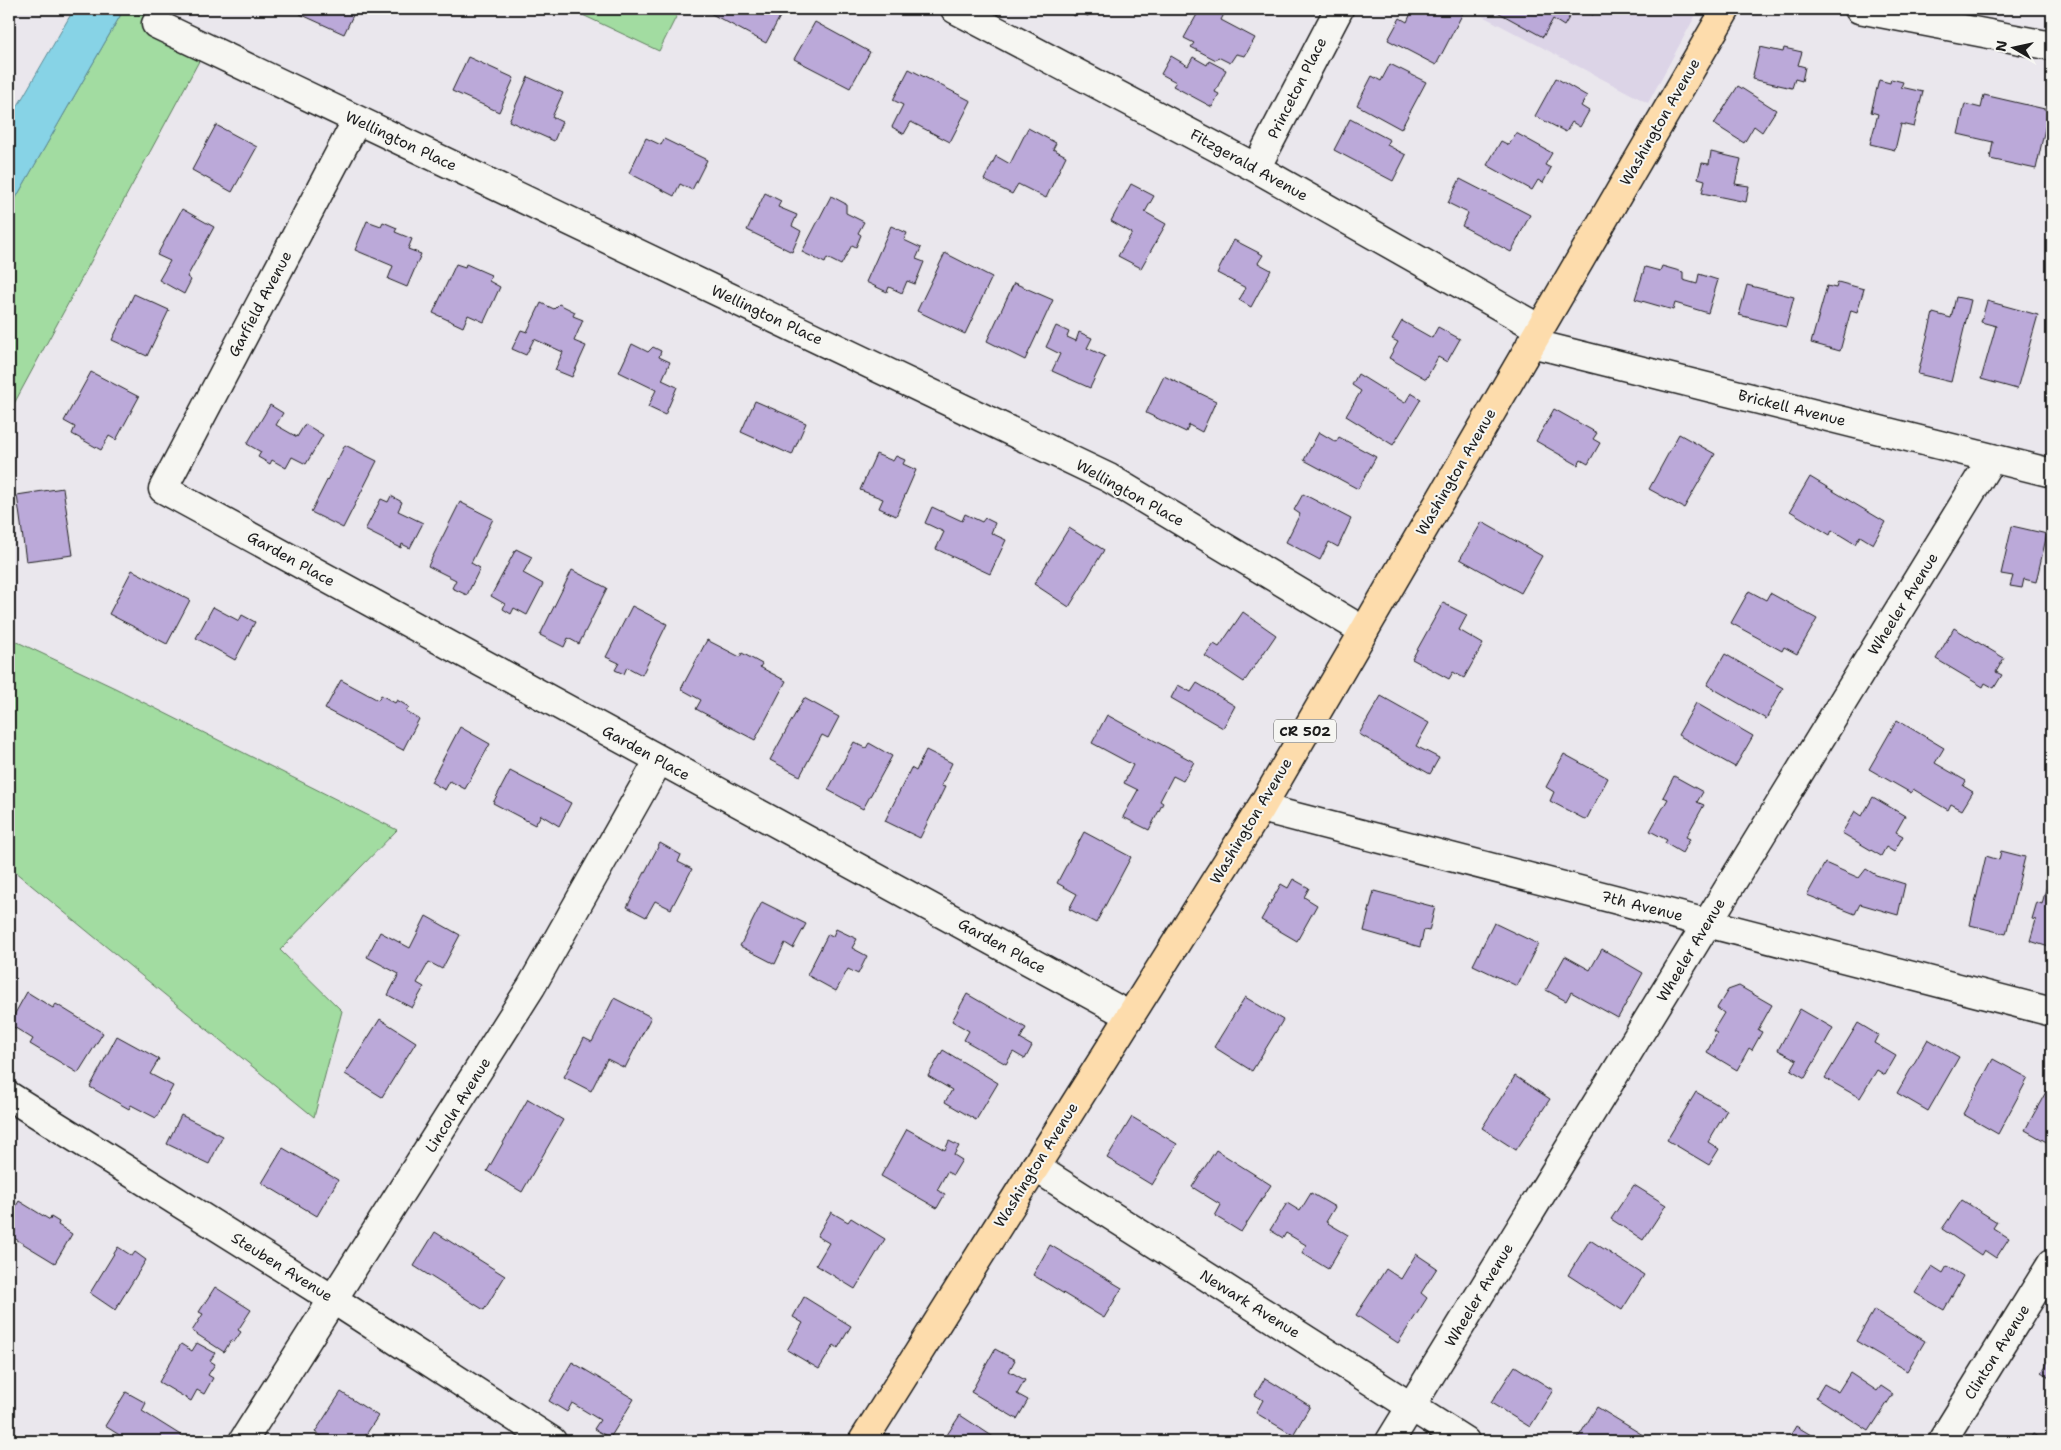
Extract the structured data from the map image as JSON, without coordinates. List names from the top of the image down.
{
  "streets": {
    "main road": ["Washington Avenue", "CR 502"],
    "street": [
      "Princeton Place",
      "Wellington Place",
      "Fitzgerald Avenue",
      "Garfield Avenue",
      "Brickell Avenue",
      "Garden Place",
      "Wheeler Avenue",
      "7th Avenue",
      "Lincoln Avenue",
      "Steuben Avenue",
      "Newark Avenue",
      "Clinton Avenue"
    ]
  },
  "crossings": [
    ["Princeton Place", "Fitzgerald Avenue"],
    ["Washington Avenue", "Wellington Place"],
    ["Washington Avenue", "Fitzgerald Avenue"],
    ["Washington Avenue", "Brickell Avenue"],
    ["Washington Avenue", "Garden Place"],
    ["Washington Avenue", "7th Avenue"],
    ["Washington Avenue", "Newark Avenue"],
    ["Wellington Place", "Garfield Avenue"],
    ["Fitzgerald Avenue", "Brickell Avenue"],
    ["Garfield Avenue", "Garden Place"],
    ["Brickell Avenue", "Wheeler Avenue"],
    ["Garden Place", "Lincoln Avenue"],
    ["Wheeler Avenue", "7th Avenue"],
    ["Wheeler Avenue", "Newark Avenue"],
    ["Lincoln Avenue", "Steuben Avenue"]
  ],
  "north": "left"
}
